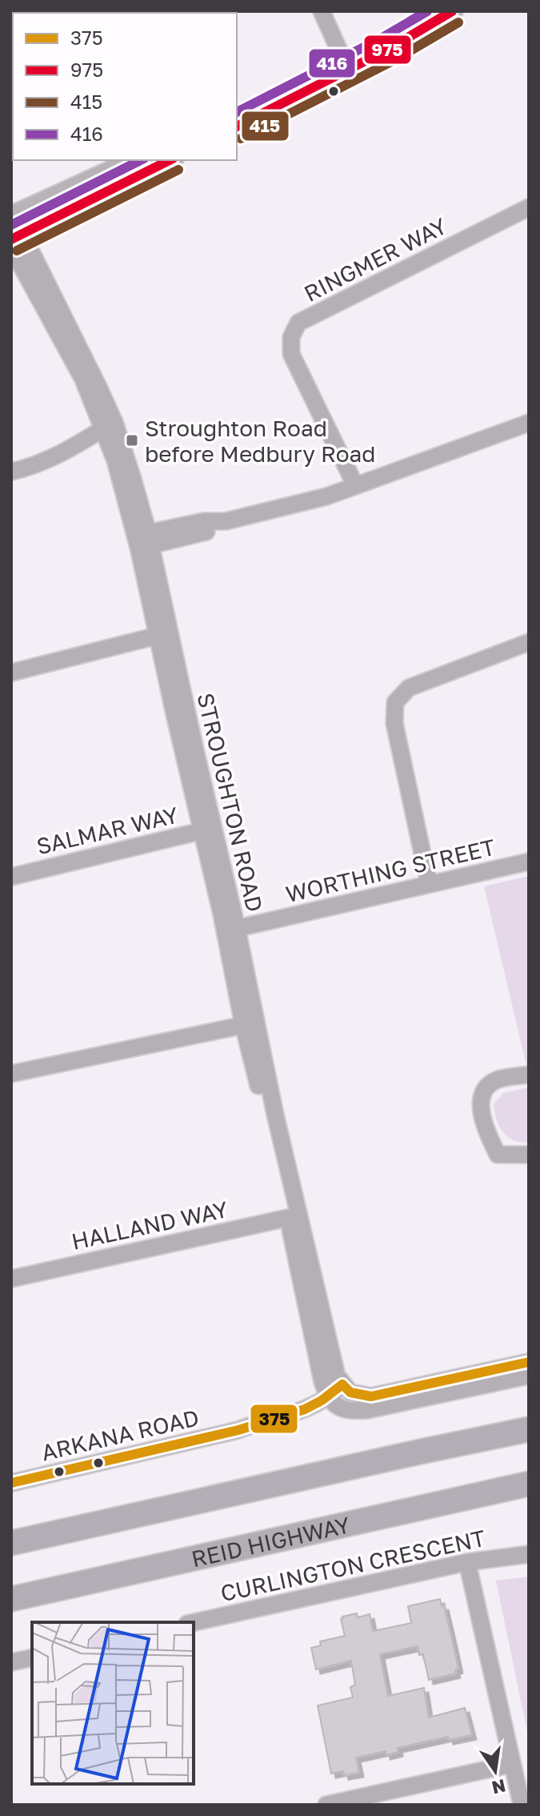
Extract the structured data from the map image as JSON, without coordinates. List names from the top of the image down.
{
  "streets": {
    "highway": ["REID HIGHWAY"],
    "street": [
      "RINGMER WAY",
      "STROUGHTON ROAD",
      "SALMAR WAY",
      "WORTHING STREET",
      "HALLAND WAY",
      "ARKANA ROAD",
      "CURLINGTON CRESCENT"
    ]
  },
  "crossings": [
    ["STROUGHTON ROAD", "SALMAR WAY"],
    ["STROUGHTON ROAD", "WORTHING STREET"],
    ["STROUGHTON ROAD", "HALLAND WAY"],
    ["STROUGHTON ROAD", "ARKANA ROAD"]
  ],
  "places": {
    "transit": ["Stroughton Road before Medbury Road"]
  },
  "lines": [
    "transit line 975",
    "transit line 416",
    "transit line 415",
    "transit line 375"
  ],
  "legend": [
    "375",
    "975",
    "415",
    "416"
  ],
  "north": "bottom"
}
